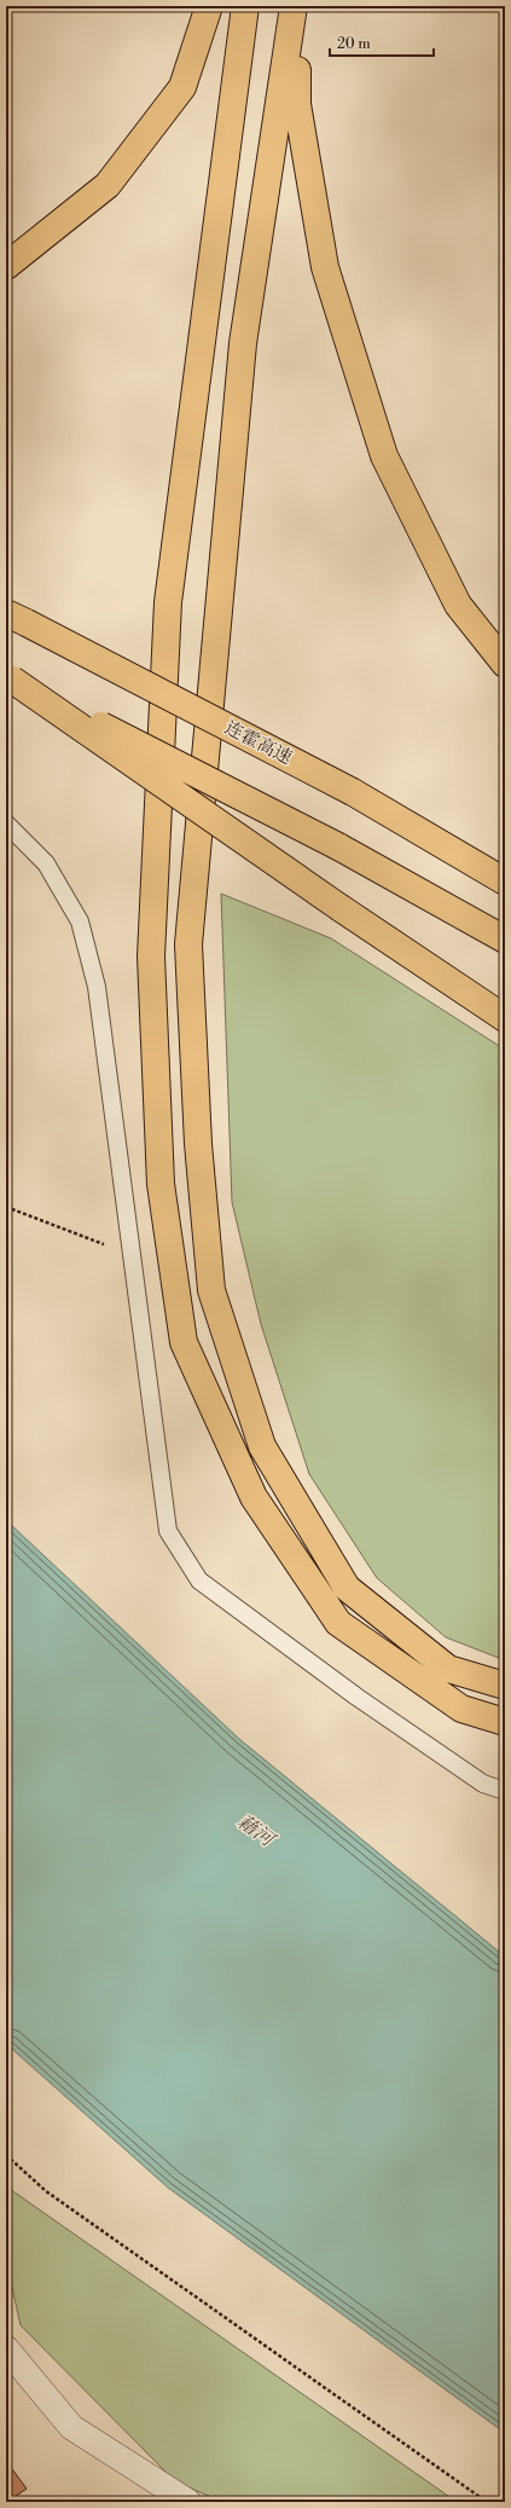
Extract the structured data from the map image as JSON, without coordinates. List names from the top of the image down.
{
  "streets": {
    "highway": ["连霍高速"]
  },
  "water": ["藉河"],
  "scale_bar": "20 m"
}
